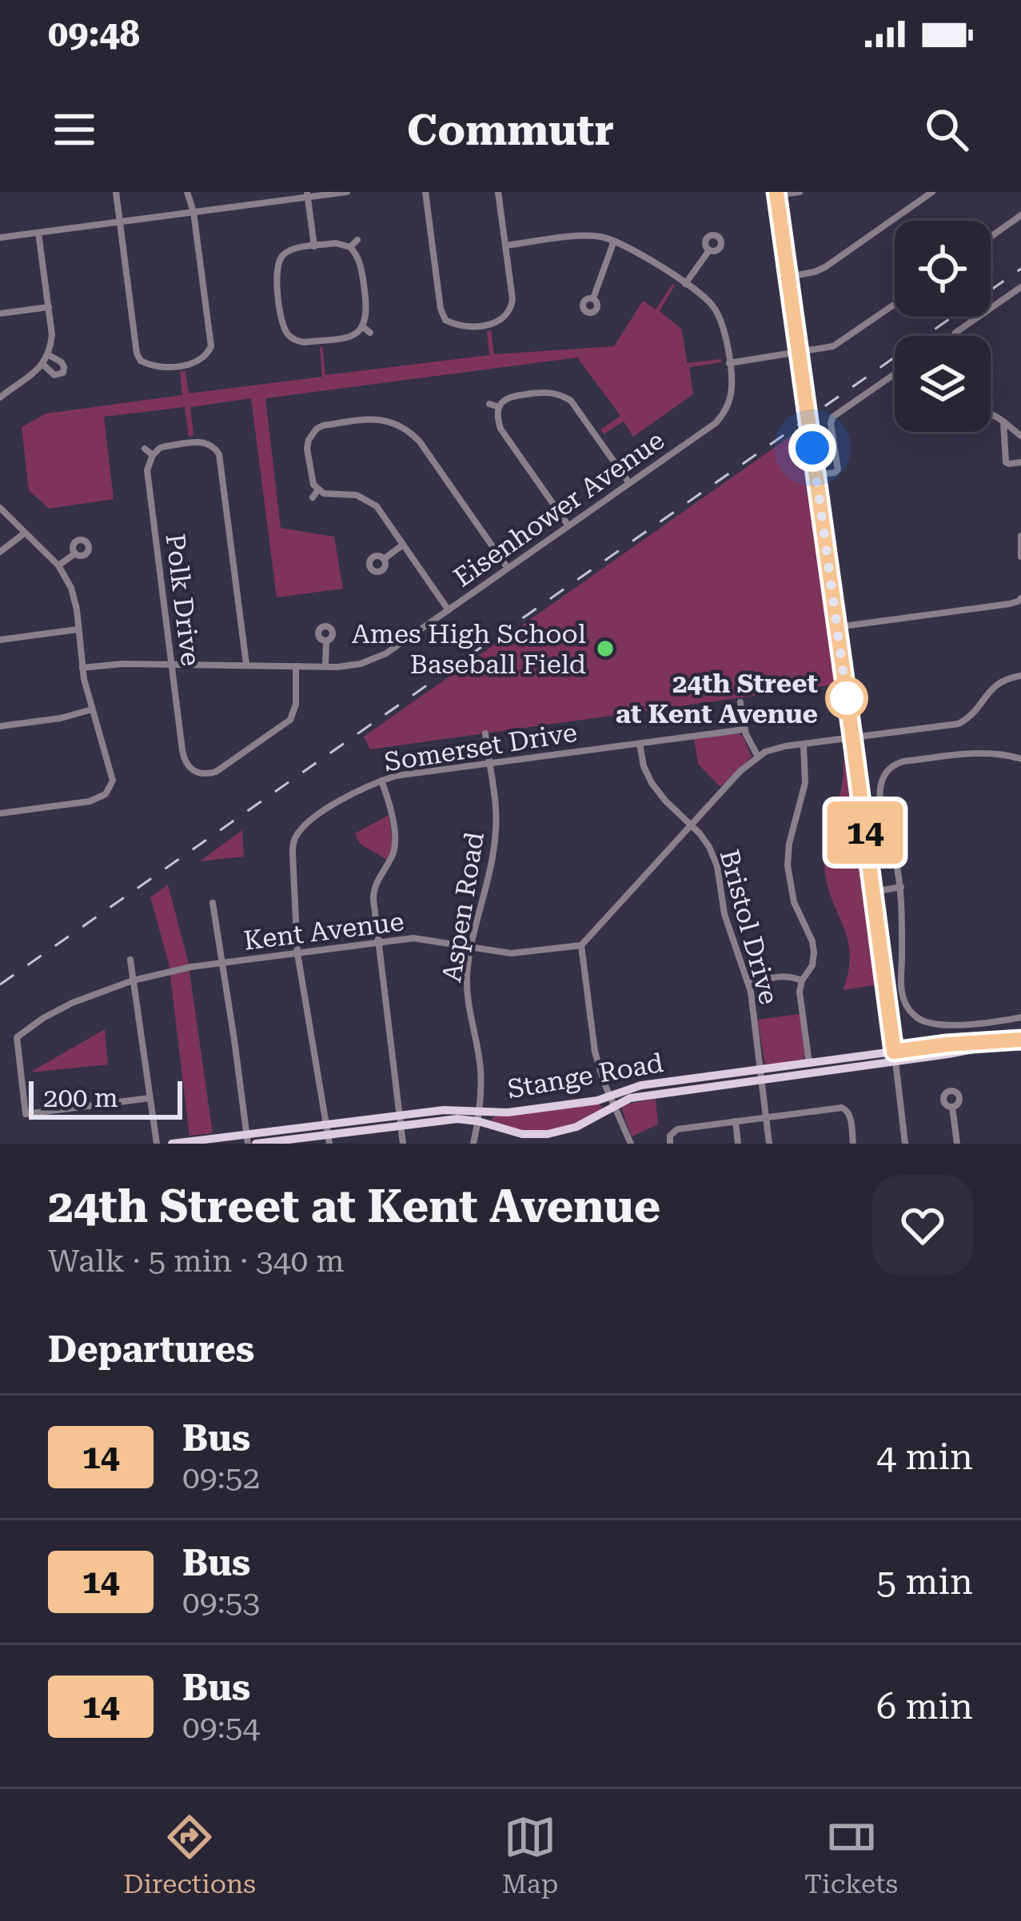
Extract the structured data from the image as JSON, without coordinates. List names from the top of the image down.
{
  "streets": {
    "main road": ["Stange Road"],
    "street": [
      "Eisenhower Avenue",
      "Polk Drive",
      "Somerset Drive",
      "Aspen Road",
      "Bristol Drive",
      "Kent Avenue"
    ]
  },
  "crossings": [
    ["Eisenhower Avenue", "Polk Drive"],
    ["Somerset Drive", "Aspen Road"],
    ["Somerset Drive", "Bristol Drive"],
    ["Somerset Drive", "Kent Avenue"],
    ["Aspen Road", "Kent Avenue"],
    ["Aspen Road", "Stange Road"],
    ["Bristol Drive", "Stange Road"]
  ],
  "places": ["Ames High School Baseball Field", "24th Street at Kent Avenue"],
  "lines": ["bus line 14"],
  "scale_bar": "200 m",
  "page": {
    "status": "09:48",
    "header": "Commutr",
    "on_map": "14",
    "scale": "200 m",
    "heading": [
      ["24th Street at Kent Avenue", "Walk · 5 min · 340 m"],
      "Departures"
    ],
    "list": [
      {
        "mark": "14",
        "name": "Bus",
        "note": "09:52",
        "value": "4 min"
      },
      {
        "mark": "14",
        "name": "Bus",
        "note": "09:53",
        "value": "5 min"
      },
      {
        "mark": "14",
        "name": "Bus",
        "note": "09:54",
        "value": "6 min"
      }
    ],
    "tabs": ["Directions", "Map", "Tickets"]
  }
}
